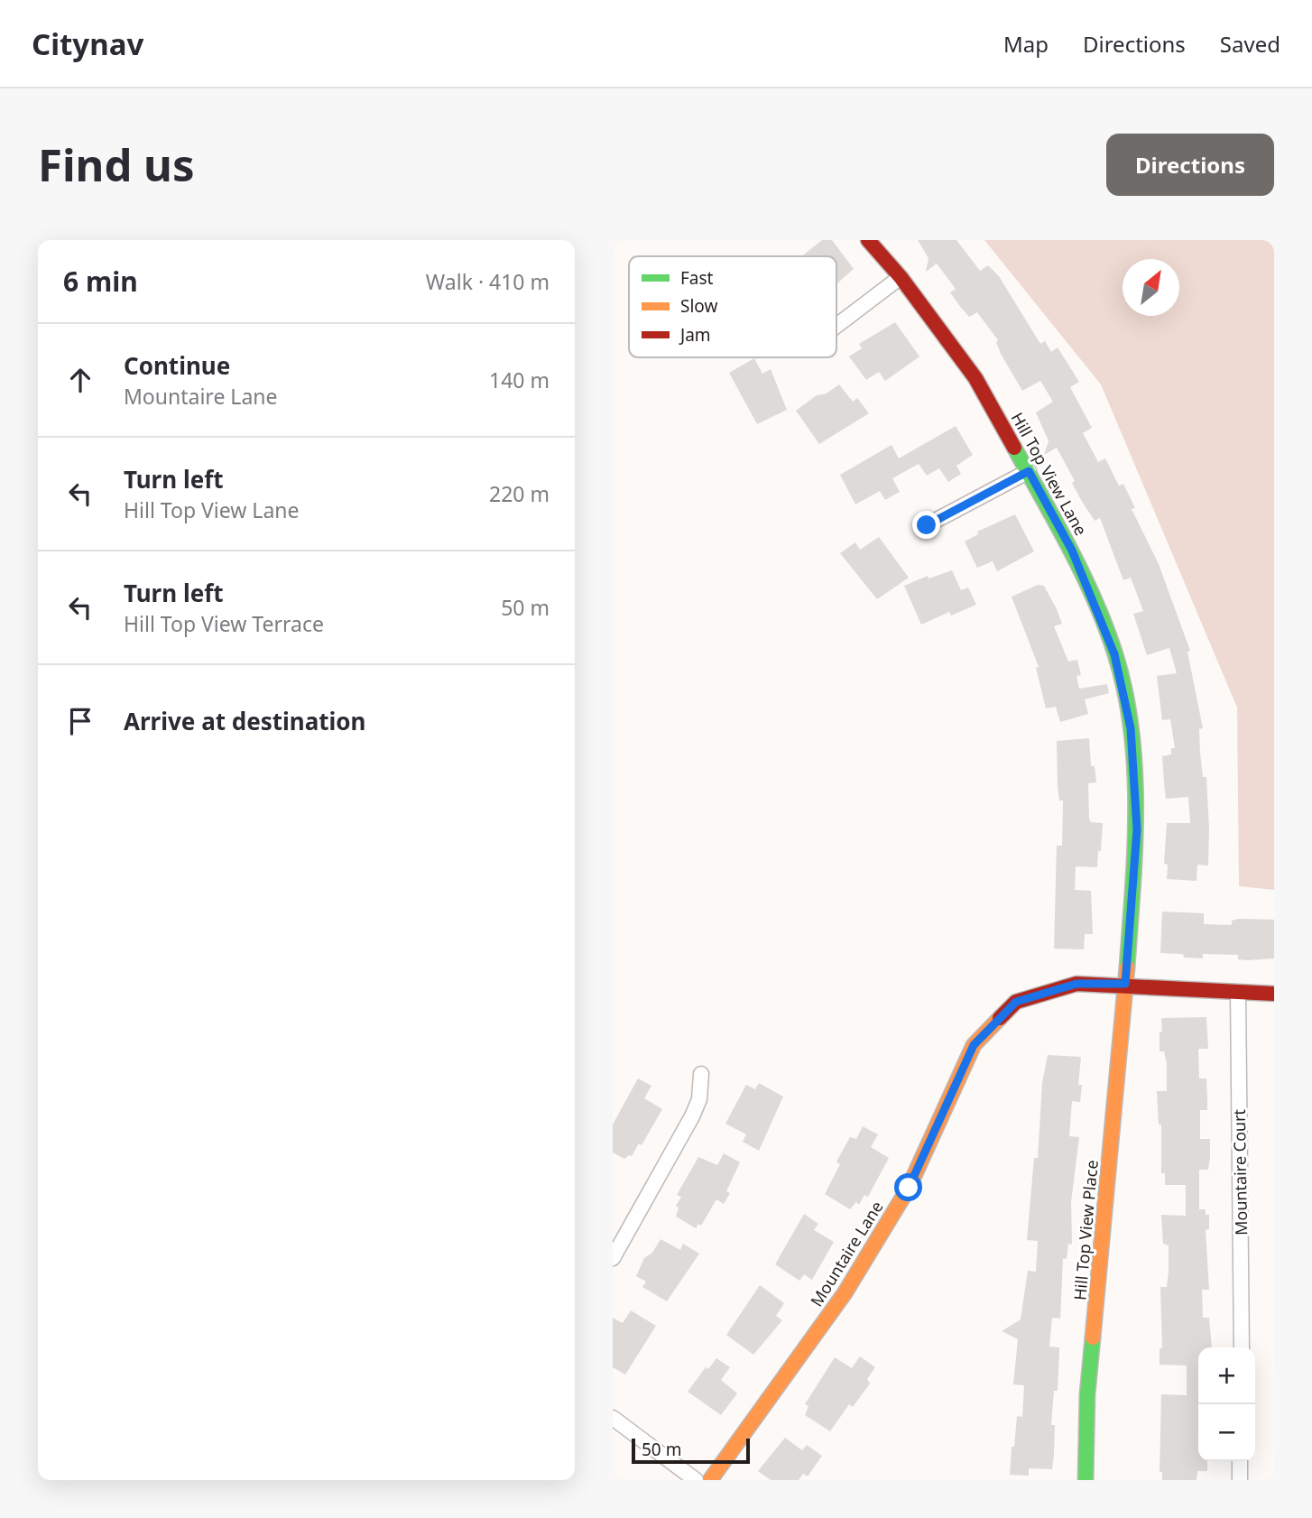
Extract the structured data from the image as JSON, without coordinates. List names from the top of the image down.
{
  "streets": {
    "street": [
      "Hill Top View Lane",
      "Mountaire Court",
      "Hill Top View Place",
      "Mountaire Lane"
    ]
  },
  "crossings": [
    ["Hill Top View Lane", "Hill Top View Place"],
    ["Hill Top View Lane", "Mountaire Lane"],
    ["Mountaire Court", "Mountaire Lane"],
    ["Hill Top View Place", "Mountaire Lane"]
  ],
  "legend": ["Fast", "Slow", "Jam"],
  "scale_bar": "50 m",
  "north": "top right",
  "page": {
    "header": "Citynav",
    "nav": ["Map", "Directions", "Saved"],
    "buttons": "Directions",
    "title": "Find us",
    "heading": ["6 min", "Walk · 410 m"],
    "list": [
      ["Continue", "Mountaire Lane", "140 m"],
      ["Turn left", "Hill Top View Lane", "220 m"],
      ["Turn left", "Hill Top View Terrace", "50 m"],
      "Arrive at destination"
    ],
    "map_buttons": ["+", "−"],
    "scale": "50 m"
  }
}
